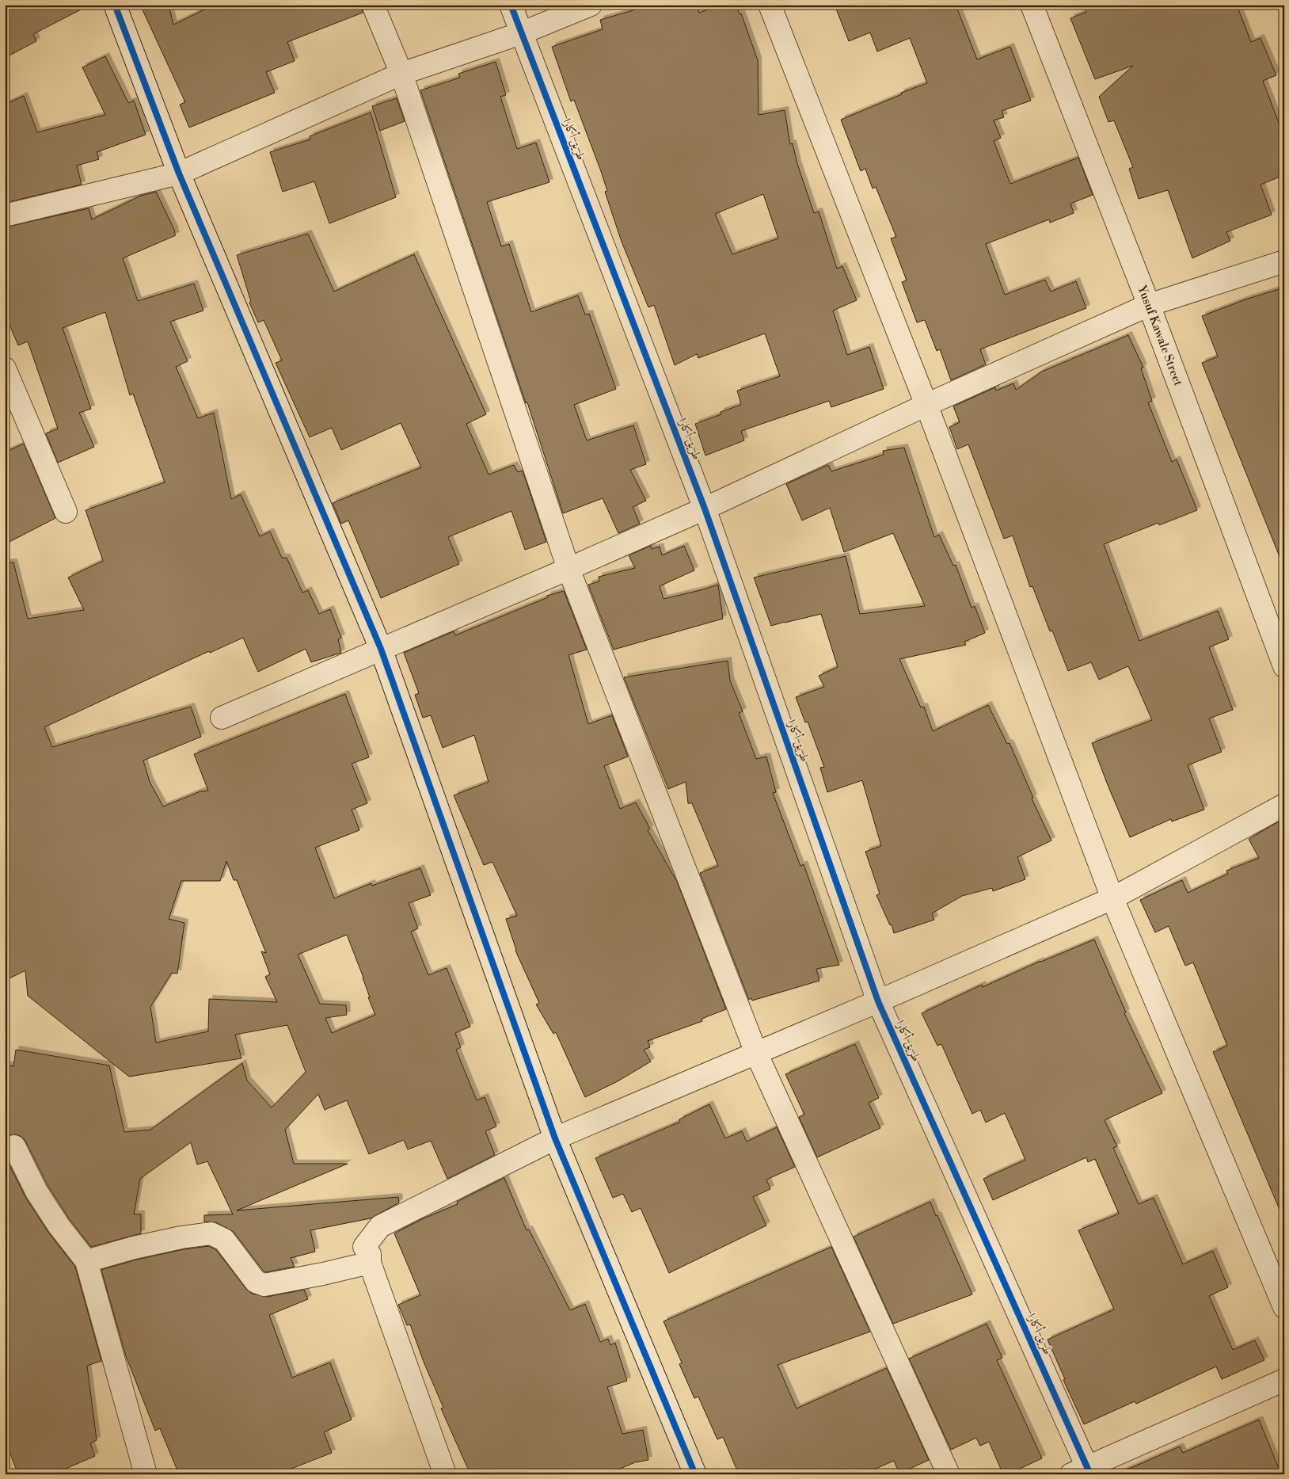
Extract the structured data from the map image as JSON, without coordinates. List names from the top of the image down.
{
  "streets": {
    "street": ["طريق أكارا", "Yusuf Kawale Street"]
  }
}
